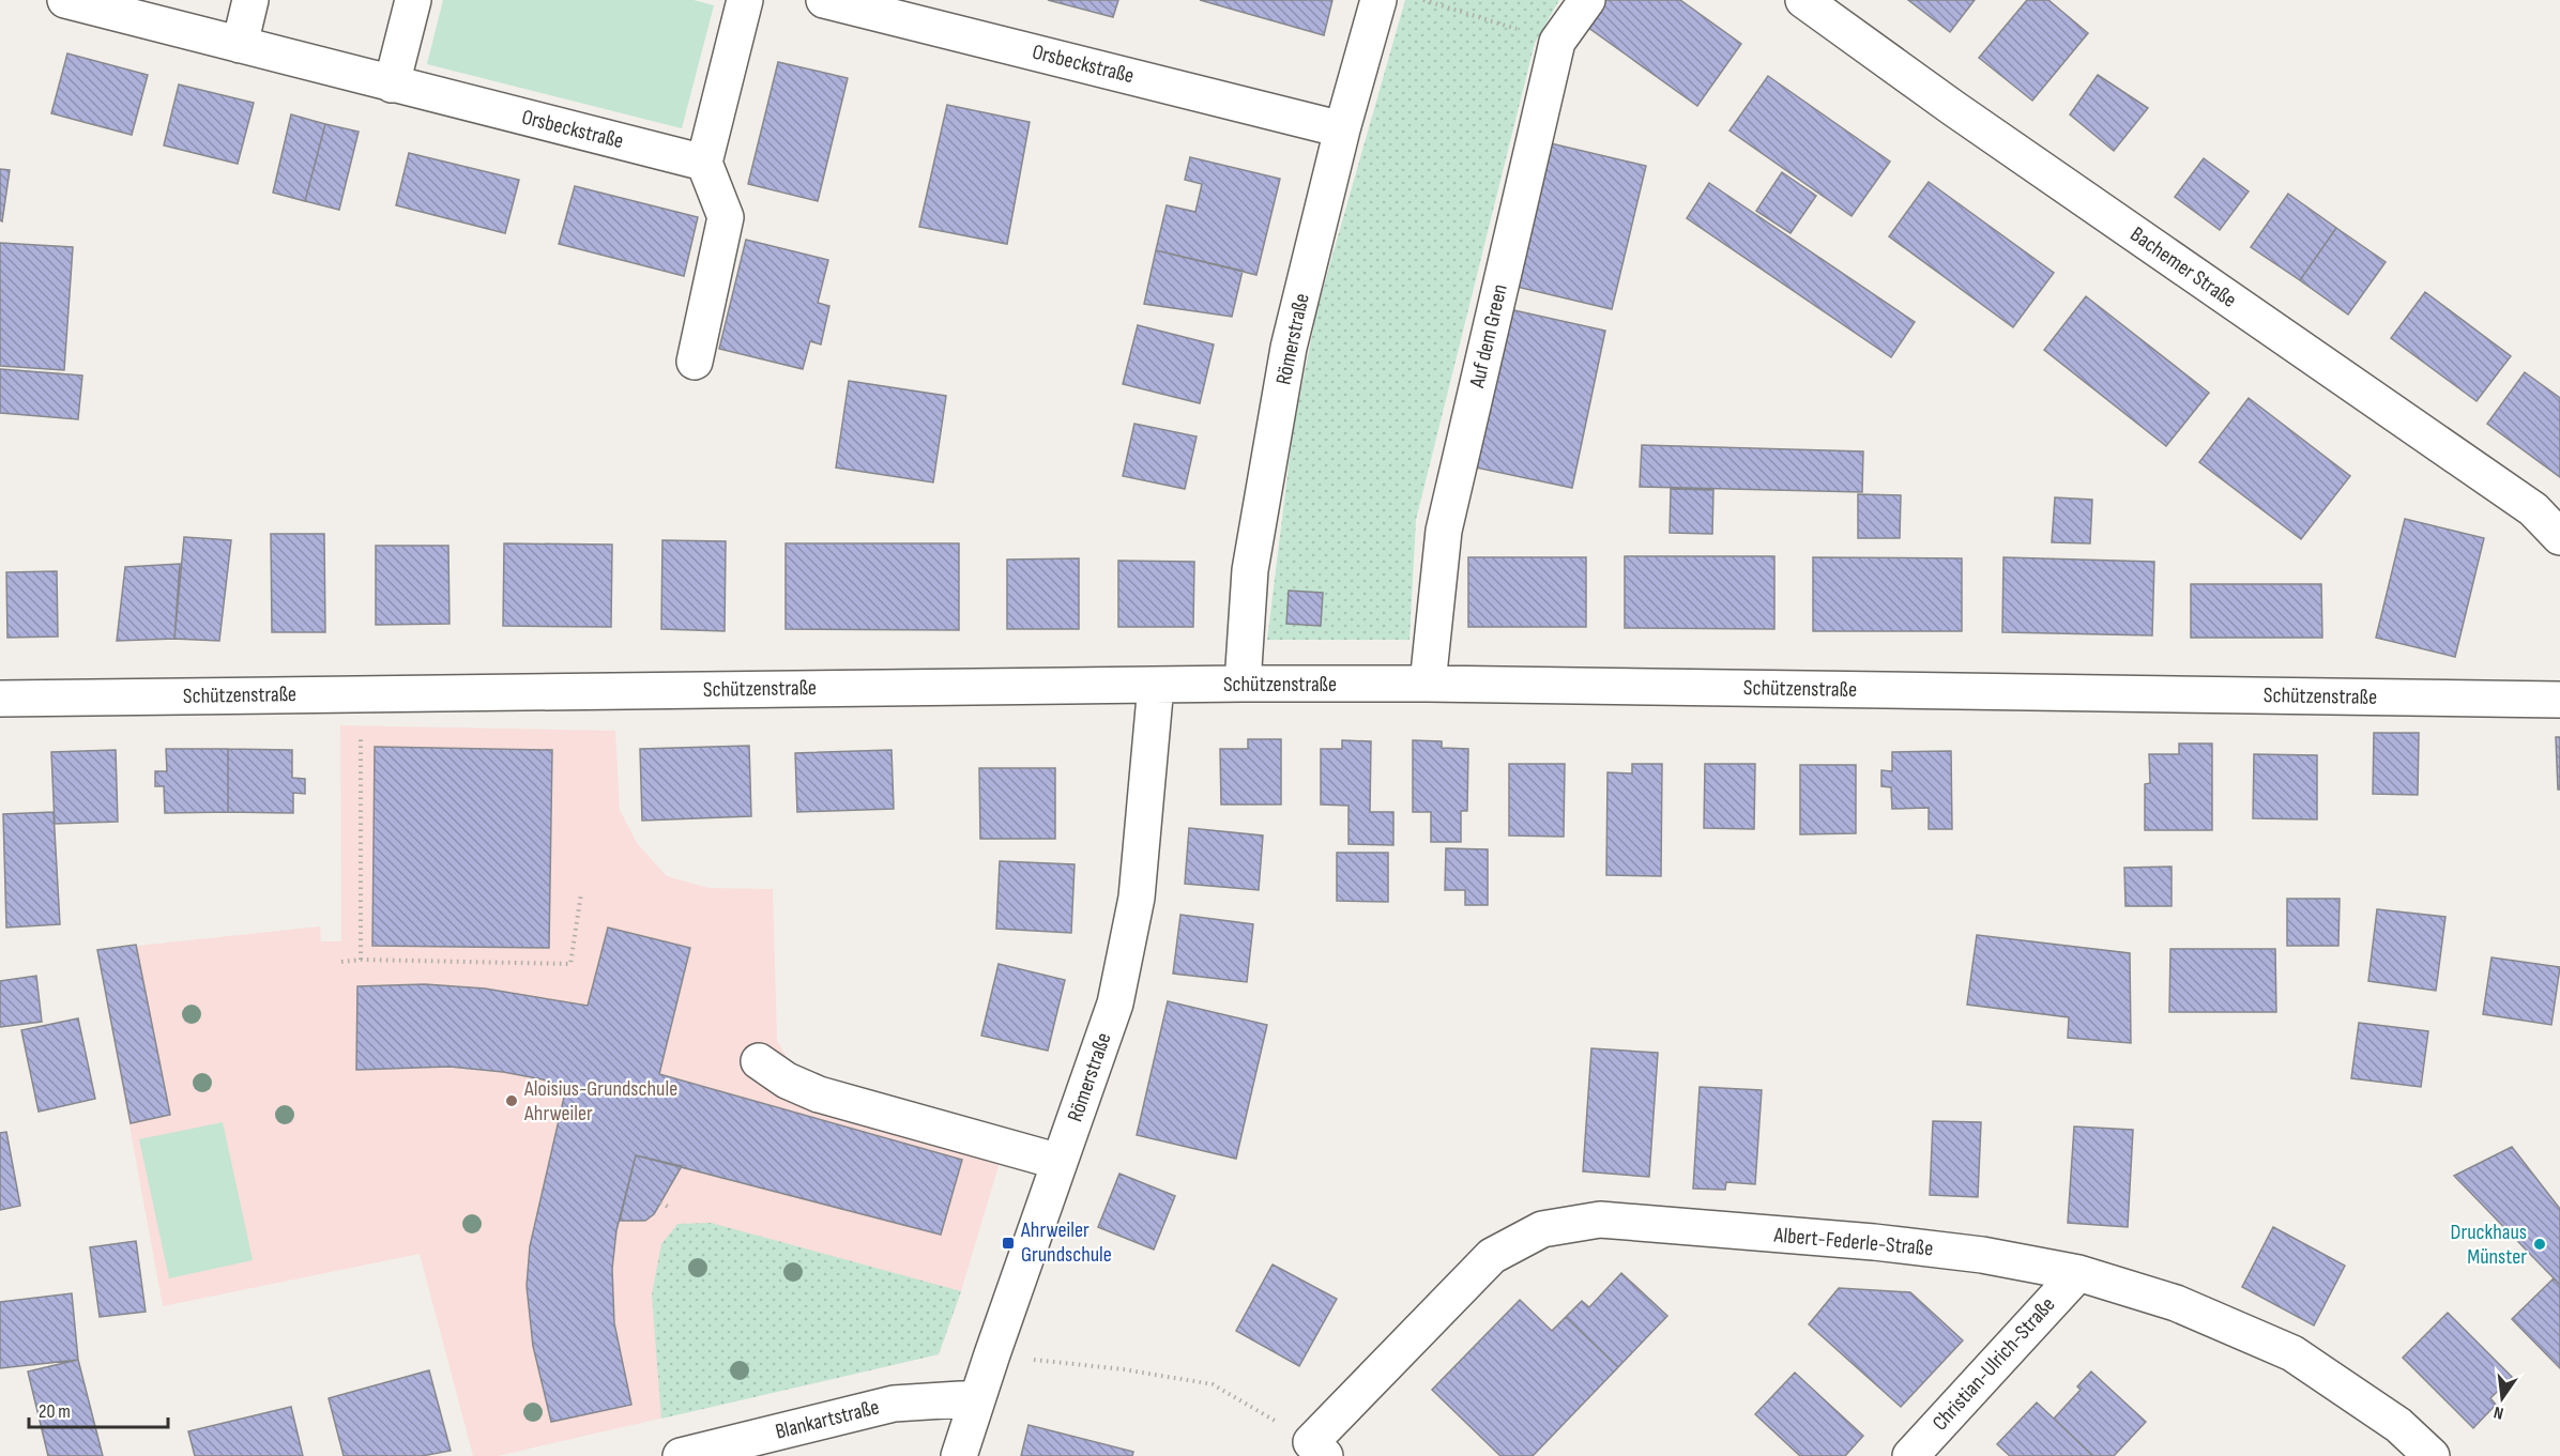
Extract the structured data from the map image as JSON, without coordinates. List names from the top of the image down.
{
  "streets": {
    "street": [
      "Orsbeckstraße",
      "Bachemer Straße",
      "Auf dem Green",
      "Römerstraße",
      "Schützenstraße",
      "Albert-Federle-Straße",
      "Christian-Ulrich-Straße",
      "Blankartstraße"
    ]
  },
  "crossings": [
    ["Orsbeckstraße", "Römerstraße"],
    ["Auf dem Green", "Schützenstraße"],
    ["Römerstraße", "Schützenstraße"],
    ["Römerstraße", "Blankartstraße"],
    ["Albert-Federle-Straße", "Christian-Ulrich-Straße"]
  ],
  "places": {
    "other": ["Aloisius-Grundschule Ahrweiler", "Druckhaus Münster"],
    "transit": ["Ahrweiler Grundschule"]
  },
  "scale_bar": "20 m",
  "north": "bottom"
}
